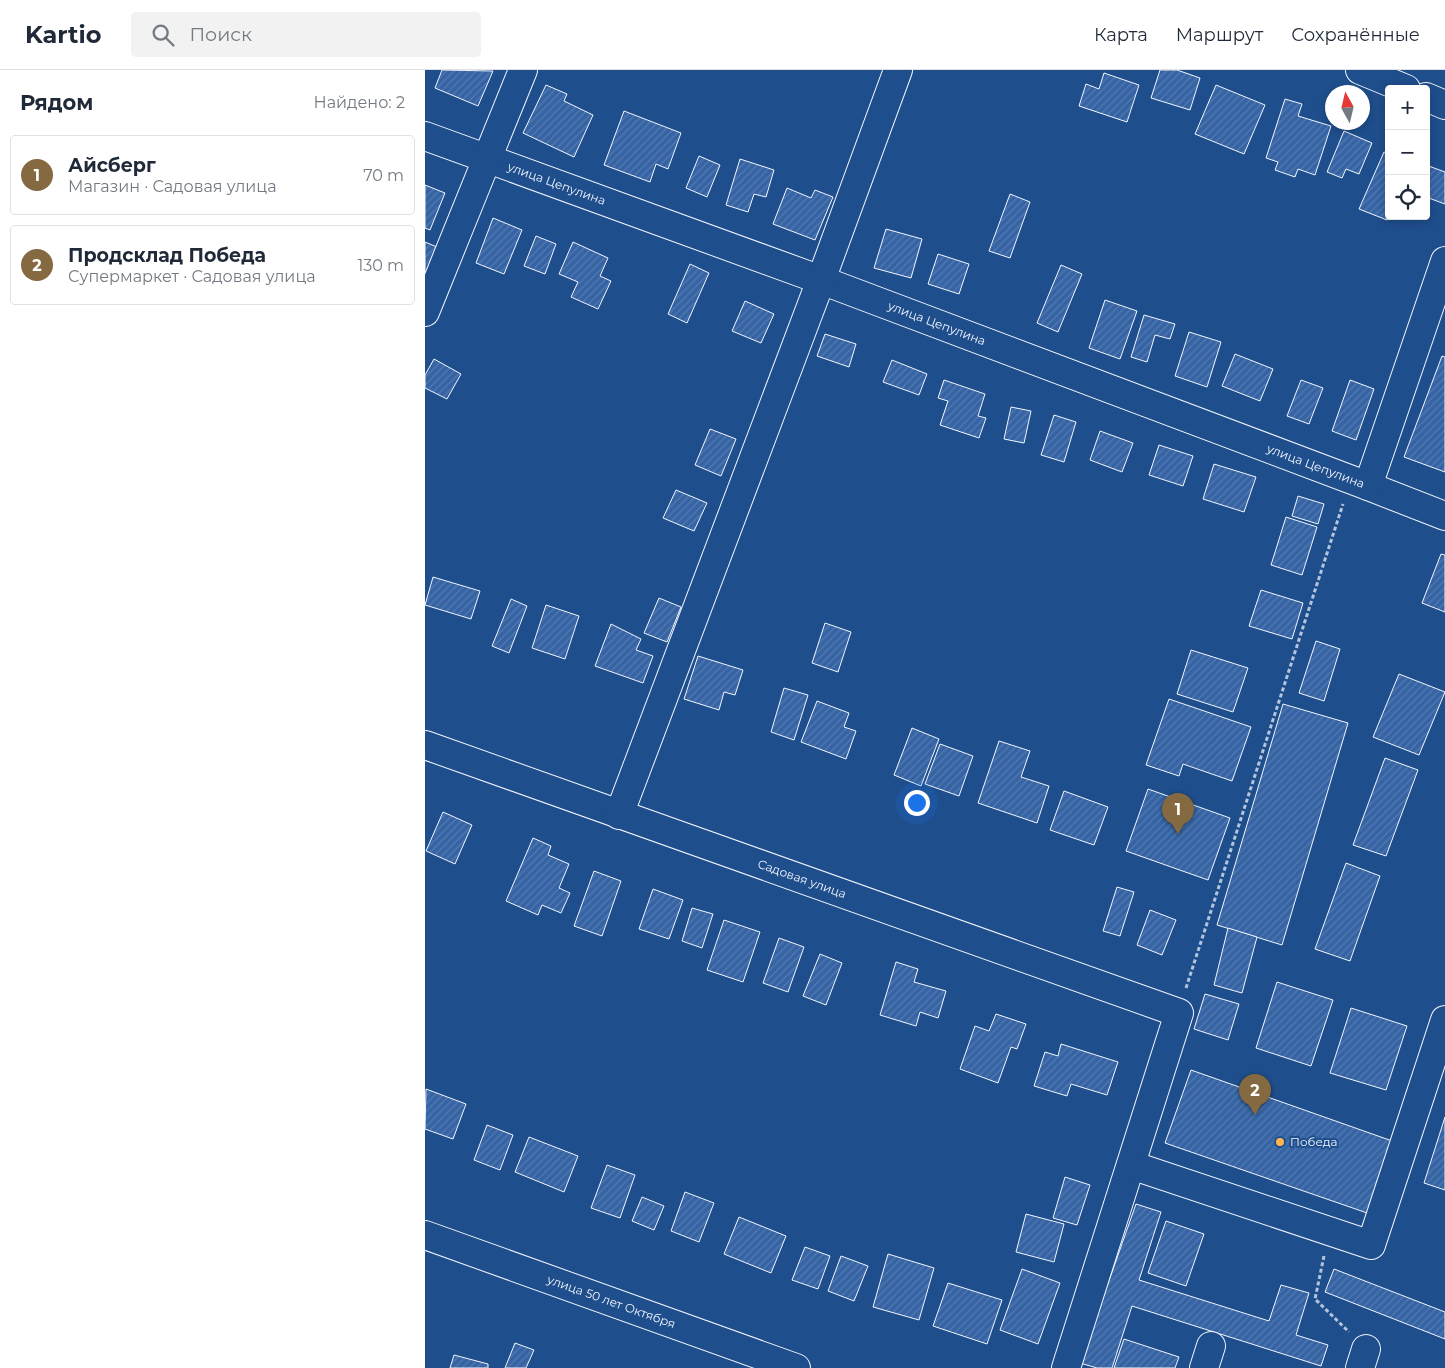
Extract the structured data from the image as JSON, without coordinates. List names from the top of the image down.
{
  "streets": {
    "street": ["улица Цепулина", "Садовая улица", "улица 50 лет Октября"]
  },
  "places": ["Победа"],
  "north": "top",
  "page": {
    "header": "Kartio",
    "search": "Поиск",
    "nav": ["Карта", "Маршрут", "Сохранённые"],
    "heading": ["Рядом", "Найдено: 2"],
    "map_buttons": ["+", "−"],
    "list": [
      {
        "mark": "1",
        "name": "Айсберг",
        "note": "Магазин · Садовая улица",
        "value": "70 m"
      },
      {
        "mark": "2",
        "name": "Продсклад Победа",
        "note": "Супермаркет · Садовая улица",
        "value": "130 m"
      }
    ],
    "pins": ["1", "2"]
  }
}
